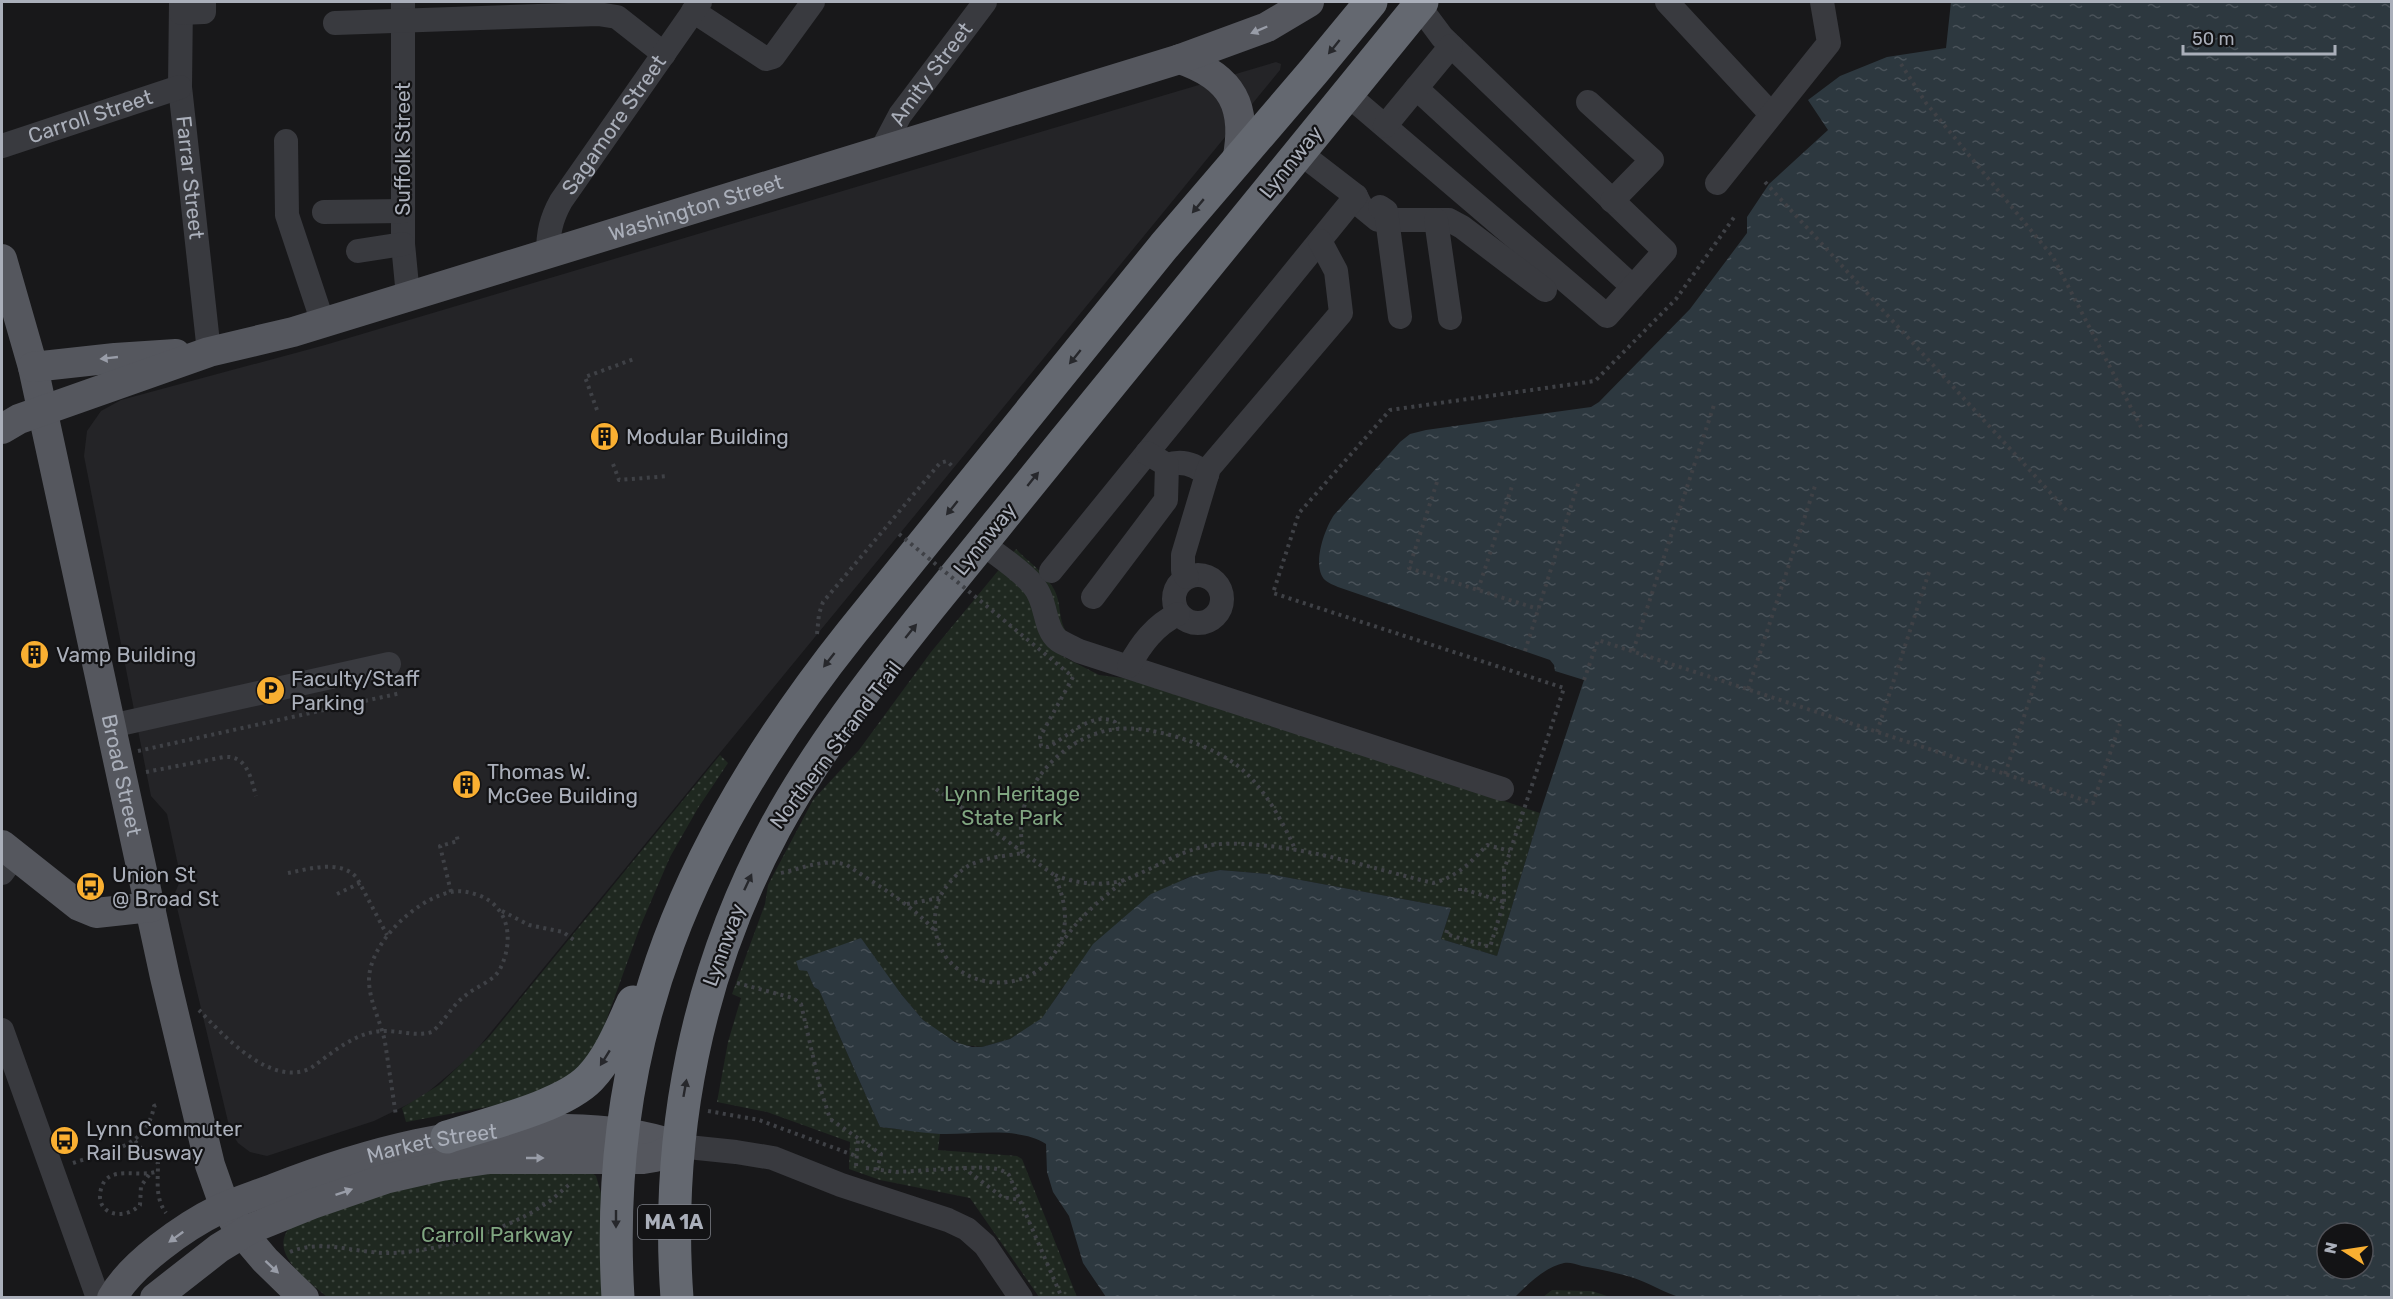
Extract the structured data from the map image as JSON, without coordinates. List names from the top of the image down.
{
  "streets": {
    "highway": ["Lynnway", "MA 1A"],
    "main road": ["Washington Street", "Broad Street", "Market Street"],
    "street": [
      "Amity Street",
      "Carroll Street",
      "Sagamore Street",
      "Suffolk Street",
      "Farrar Street"
    ]
  },
  "crossings": [
    ["Amity Street", "Washington Street"],
    ["Carroll Street", "Farrar Street"],
    ["Sagamore Street", "Washington Street"],
    ["Suffolk Street", "Washington Street"],
    ["Lynnway", "Market Street"],
    ["Farrar Street", "Washington Street"],
    ["Washington Street", "Broad Street"]
  ],
  "parks": ["Lynn Heritage State Park", "Carroll Parkway"],
  "places": {
    "building": ["Modular Building", "Vamp Building", "Thomas W. McGee Building"],
    "parking": ["Faculty/Staff Parking"],
    "bus stop": ["Union St @ Broad St", "Lynn Commuter Rail Busway"]
  },
  "scale_bar": "50 m",
  "north": "left"
}
